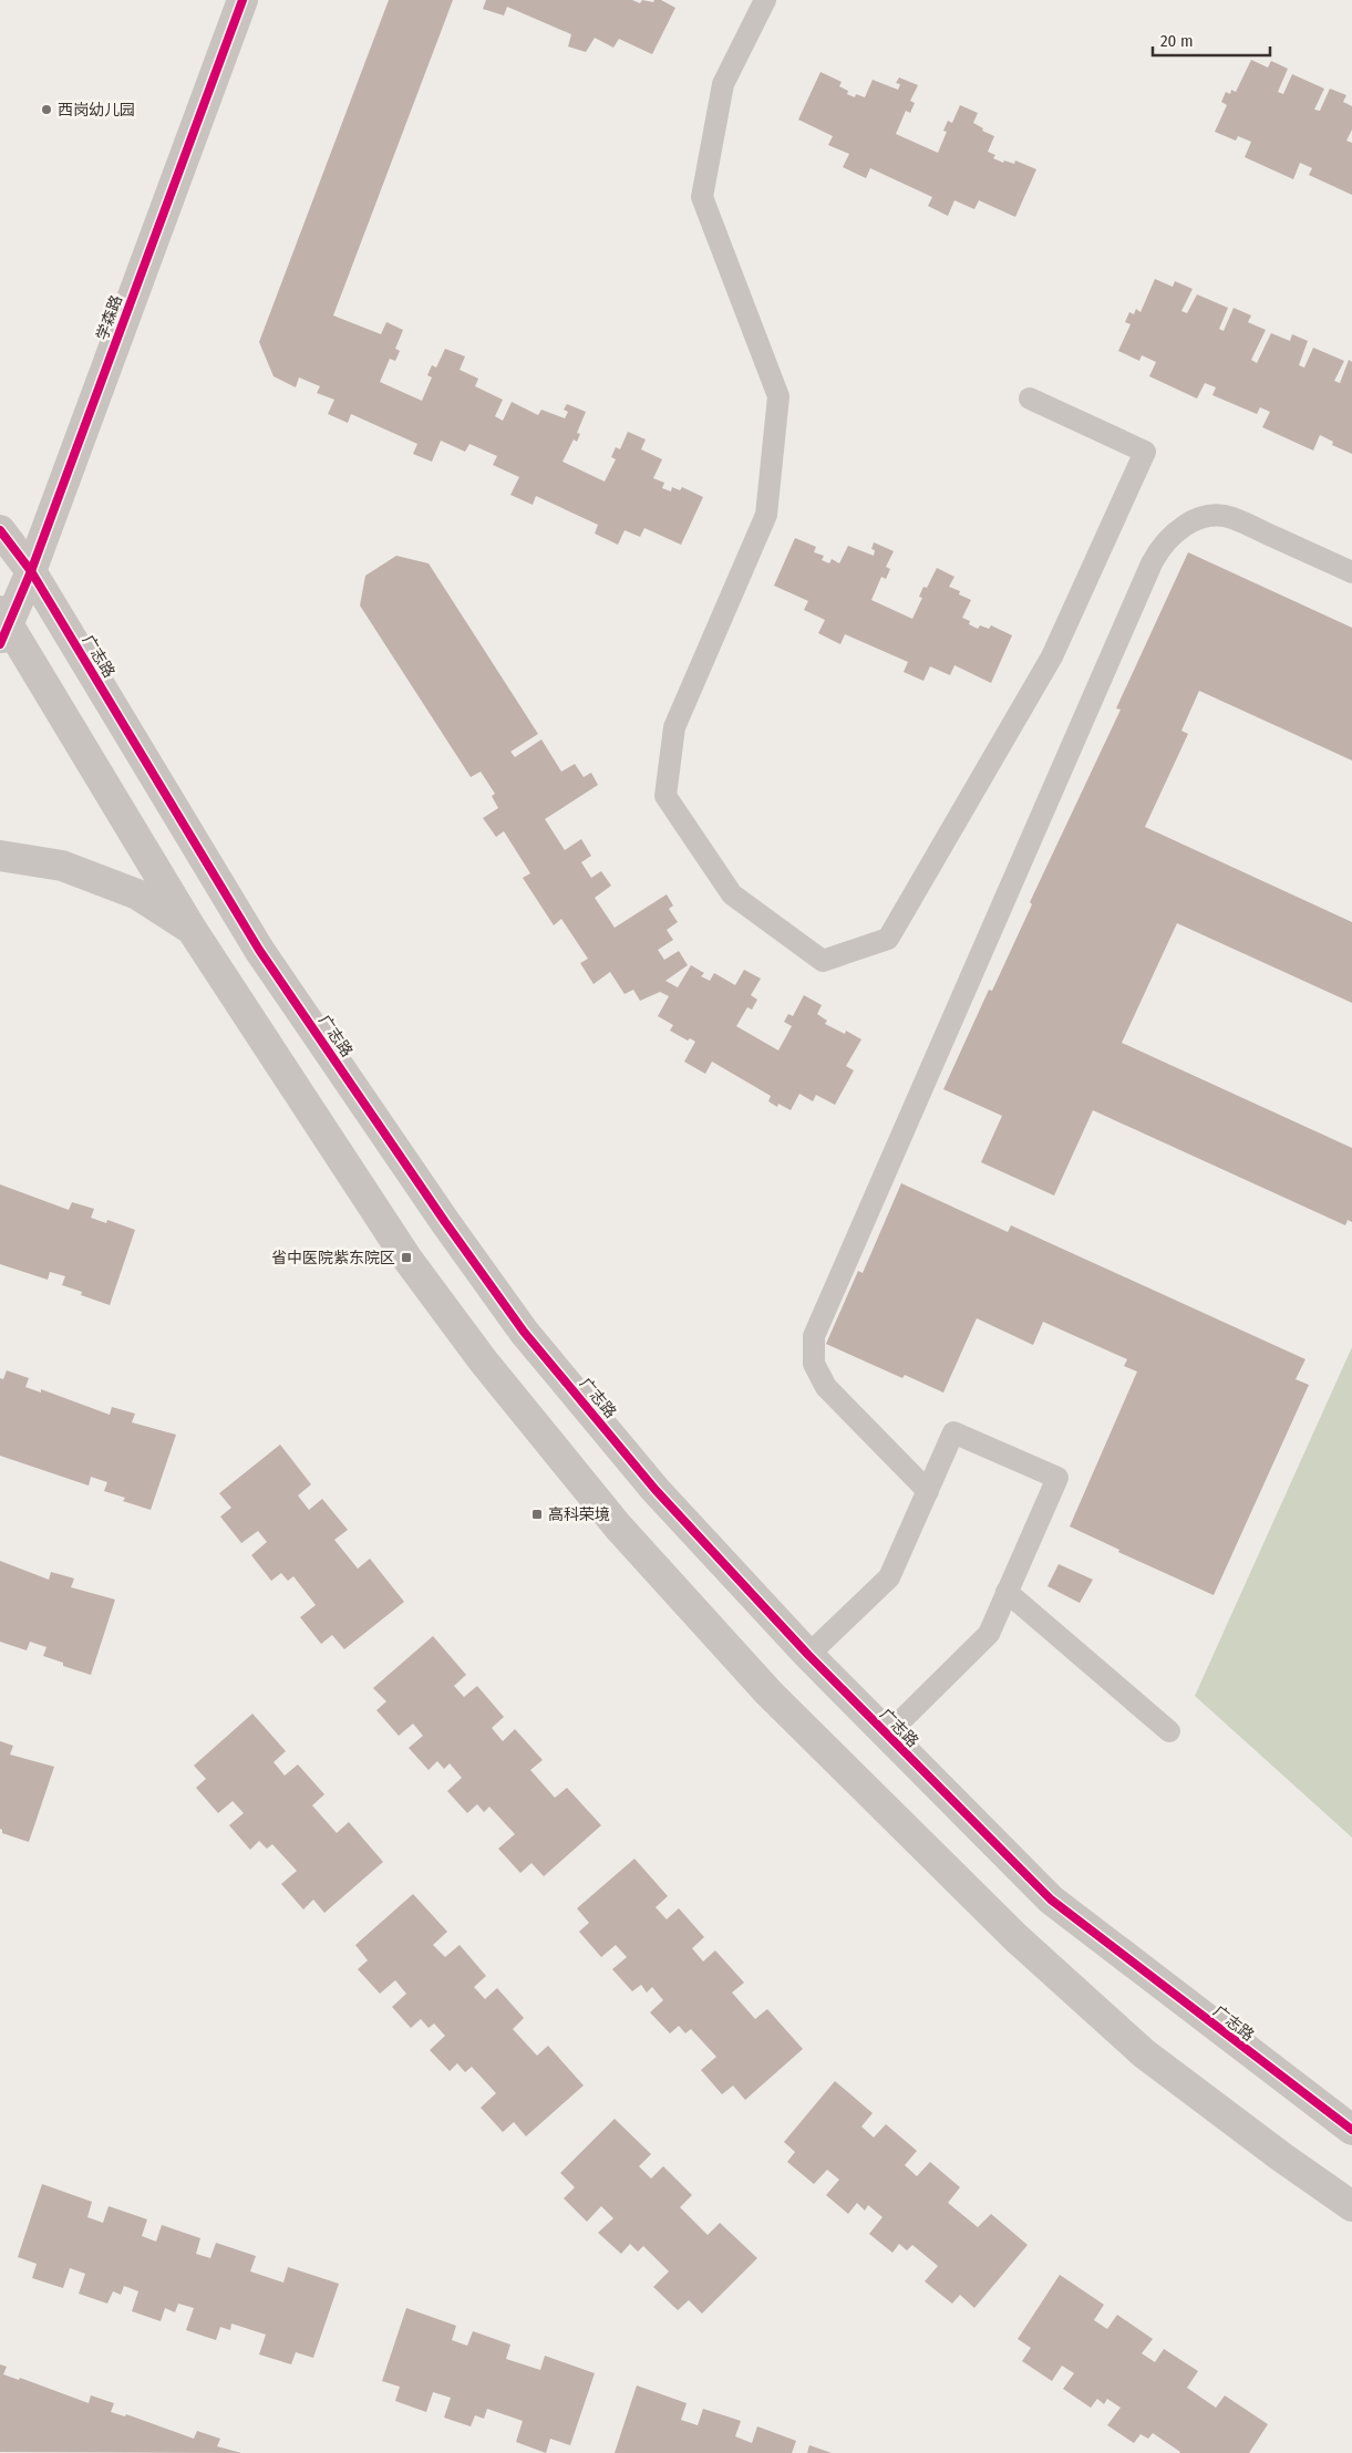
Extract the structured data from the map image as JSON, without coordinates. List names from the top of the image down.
{
  "streets": {
    "street": ["学森路", "广志路"]
  },
  "crossings": [
    ["学森路", "广志路"]
  ],
  "places": {
    "other": ["西岗幼儿园"],
    "transit": ["省中医院紫东院区", "高科荣境"]
  },
  "scale_bar": "20 m"
}
